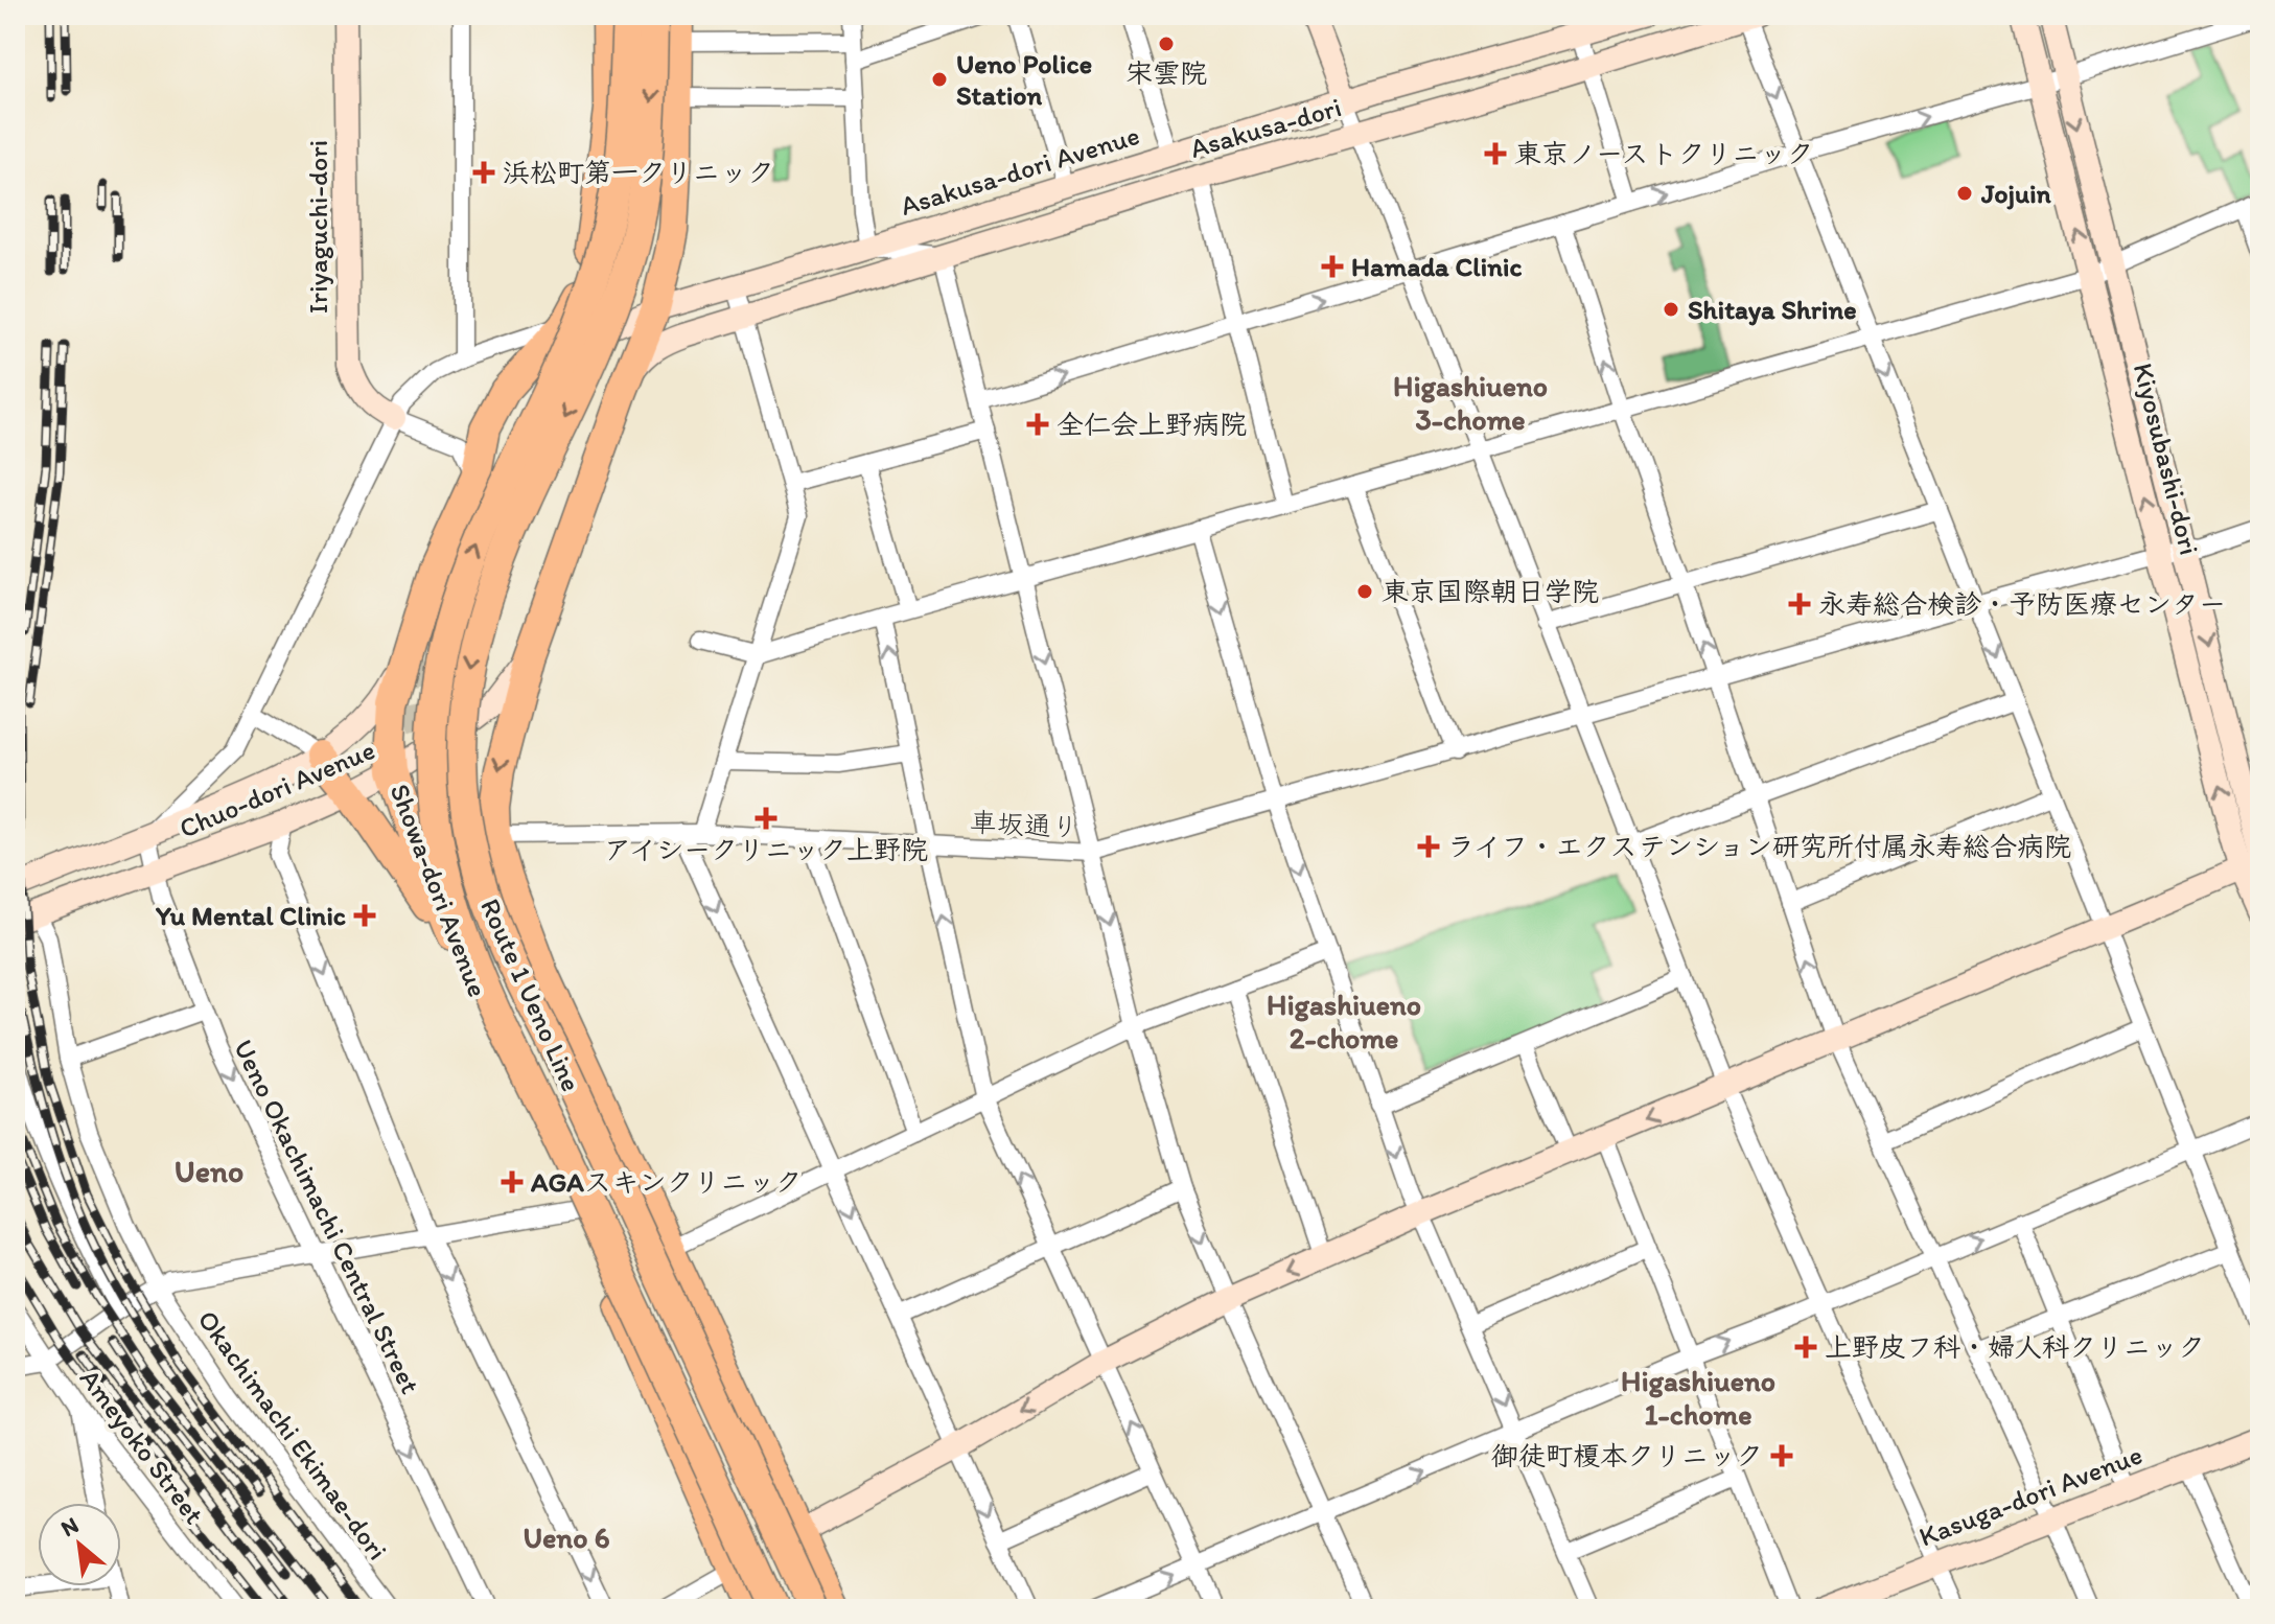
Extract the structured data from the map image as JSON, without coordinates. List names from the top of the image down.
{
  "streets": {
    "highway": ["Showa-dori Avenue", "Route 1 Ueno Line"],
    "main road": [
      "Asakusa-dori",
      "Asakusa-dori Avenue",
      "Iriyaguchi-dori",
      "Kiyosubashi-dori",
      "Chuo-dori Avenue",
      "Kasuga-dori Avenue"
    ],
    "street": [
      "車坂通り",
      "Ueno Okachimachi Central Street",
      "Okachimachi Ekimae-dori",
      "Ameyoko Street"
    ]
  },
  "crossings": [
    ["Asakusa-dori Avenue", "Showa-dori Avenue"],
    ["Kiyosubashi-dori", "車坂通り"],
    ["Chuo-dori Avenue", "Showa-dori Avenue"],
    ["Chuo-dori Avenue", "Ueno Okachimachi Central Street"],
    ["Chuo-dori Avenue", "Okachimachi Ekimae-dori"]
  ],
  "districts": [
    "Higashiueno 3-chome",
    "Higashiueno 2-chome",
    "Ueno",
    "Higashiueno 1-chome",
    "Ueno 6"
  ],
  "places": {
    "other": [
      "宋雲院",
      "Ueno Police Station",
      "Jojuin",
      "Shitaya Shrine",
      "東京国際朝日学院"
    ],
    "health": [
      "東京ノーストクリニック",
      "浜松町第一クリニック",
      "Hamada Clinic",
      "全仁会上野病院",
      "永寿総合検診・予防医療センター",
      "アイシークリニック上野院",
      "ライフ・エクステンション研究所付属永寿総合病院",
      "Yu Mental Clinic",
      "AGAスキンクリニック",
      "上野皮フ科・婦人科クリニック",
      "御徒町榎本クリニック"
    ]
  },
  "north": "top left"
}
